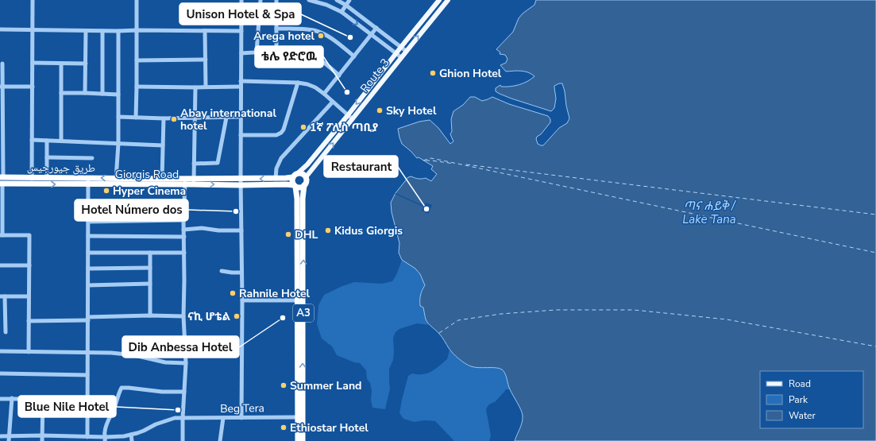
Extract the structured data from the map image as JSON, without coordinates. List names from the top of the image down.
{
  "streets": {
    "highway": ["طريق جيورجيس", "Giorgis Road", "A3"],
    "main road": ["Route 3"],
    "street": ["Beg Tera"]
  },
  "crossings": [
    ["Route 3", "طريق جيورجيس"],
    ["Route 3", "Giorgis Road"],
    ["Route 3", "A3"],
    ["طريق جيورجيس", "Giorgis Road"],
    ["طريق جيورجيس", "A3"],
    ["Giorgis Road", "A3"],
    ["A3", "Beg Tera"]
  ],
  "one_way": ["Giorgis Road"],
  "water": ["ጣና ሐይቅ / Lake Tana"],
  "places": [
    "Arega hotel",
    "Unison Hotel & Spa",
    "Ghion Hotel",
    "ቴሌ የድሮዉ",
    "Sky Hotel",
    "Abay international hotel",
    "1ኛ ፖሊስ ጣቢያ",
    "Hyper Cinema",
    "Restaurant",
    "Hotel Número dos",
    "Kidus Giorgis",
    "DHL",
    "Rahnile Hotel",
    "ናኪ ሆቴል",
    "Dib Anbessa Hotel",
    "Summer Land",
    "Blue Nile Hotel",
    "Ethiostar Hotel"
  ],
  "legend": ["Road", "Park", "Water"]
}
